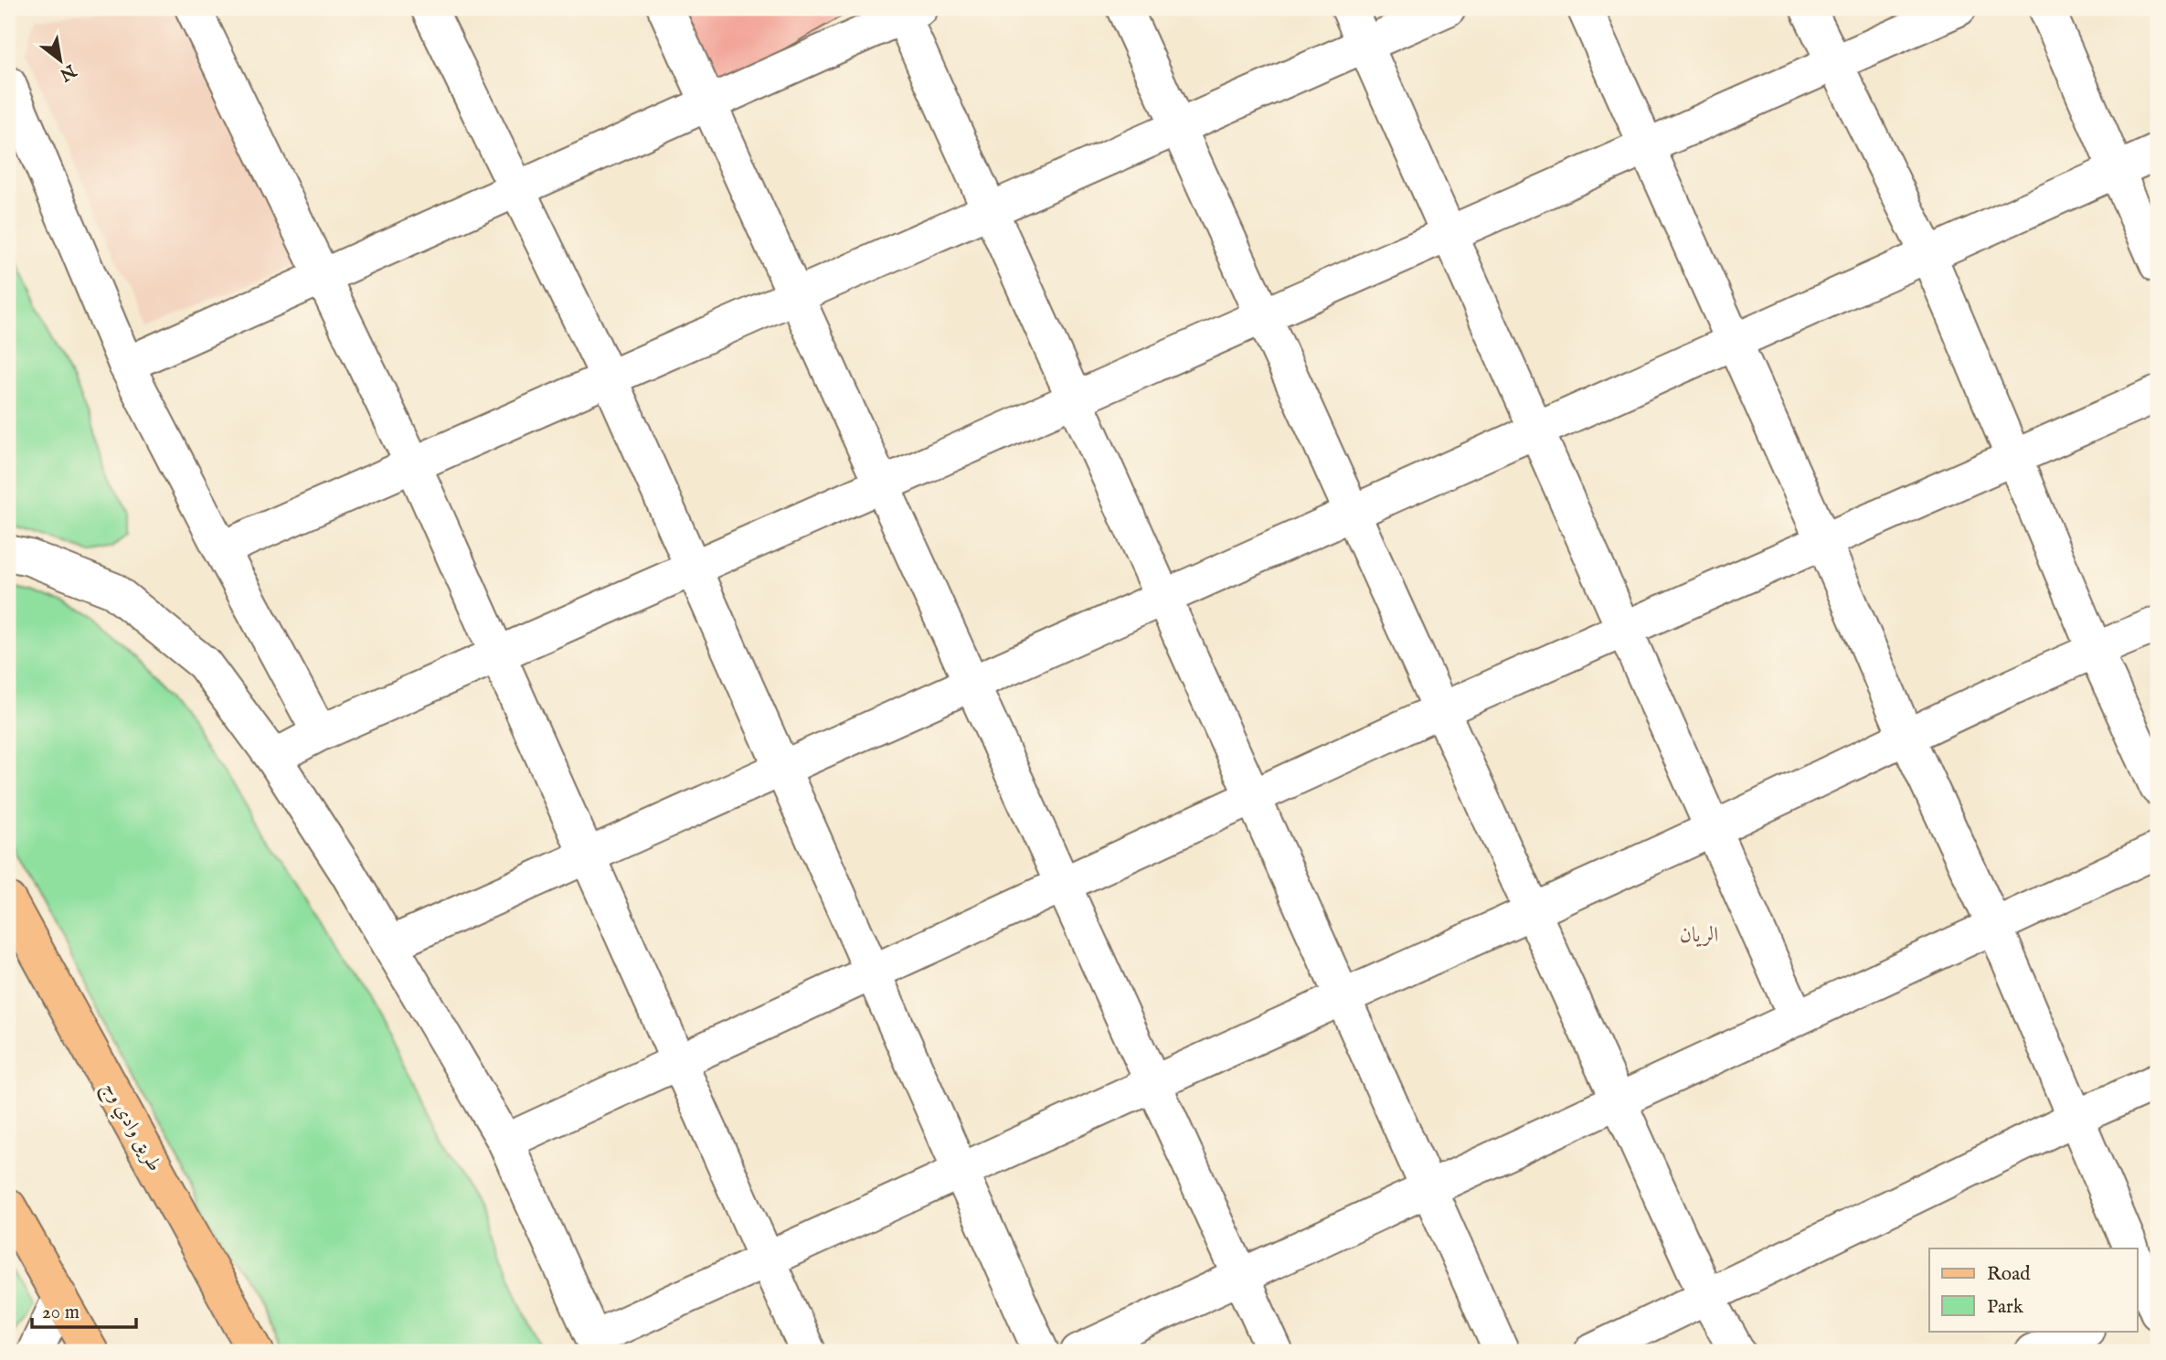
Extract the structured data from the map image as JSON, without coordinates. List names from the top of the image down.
{
  "streets": {
    "main road": ["طريق وادي وج"]
  },
  "districts": ["الريان"],
  "legend": ["Road", "Park"],
  "scale_bar": "20 m",
  "north": "bottom right"
}
